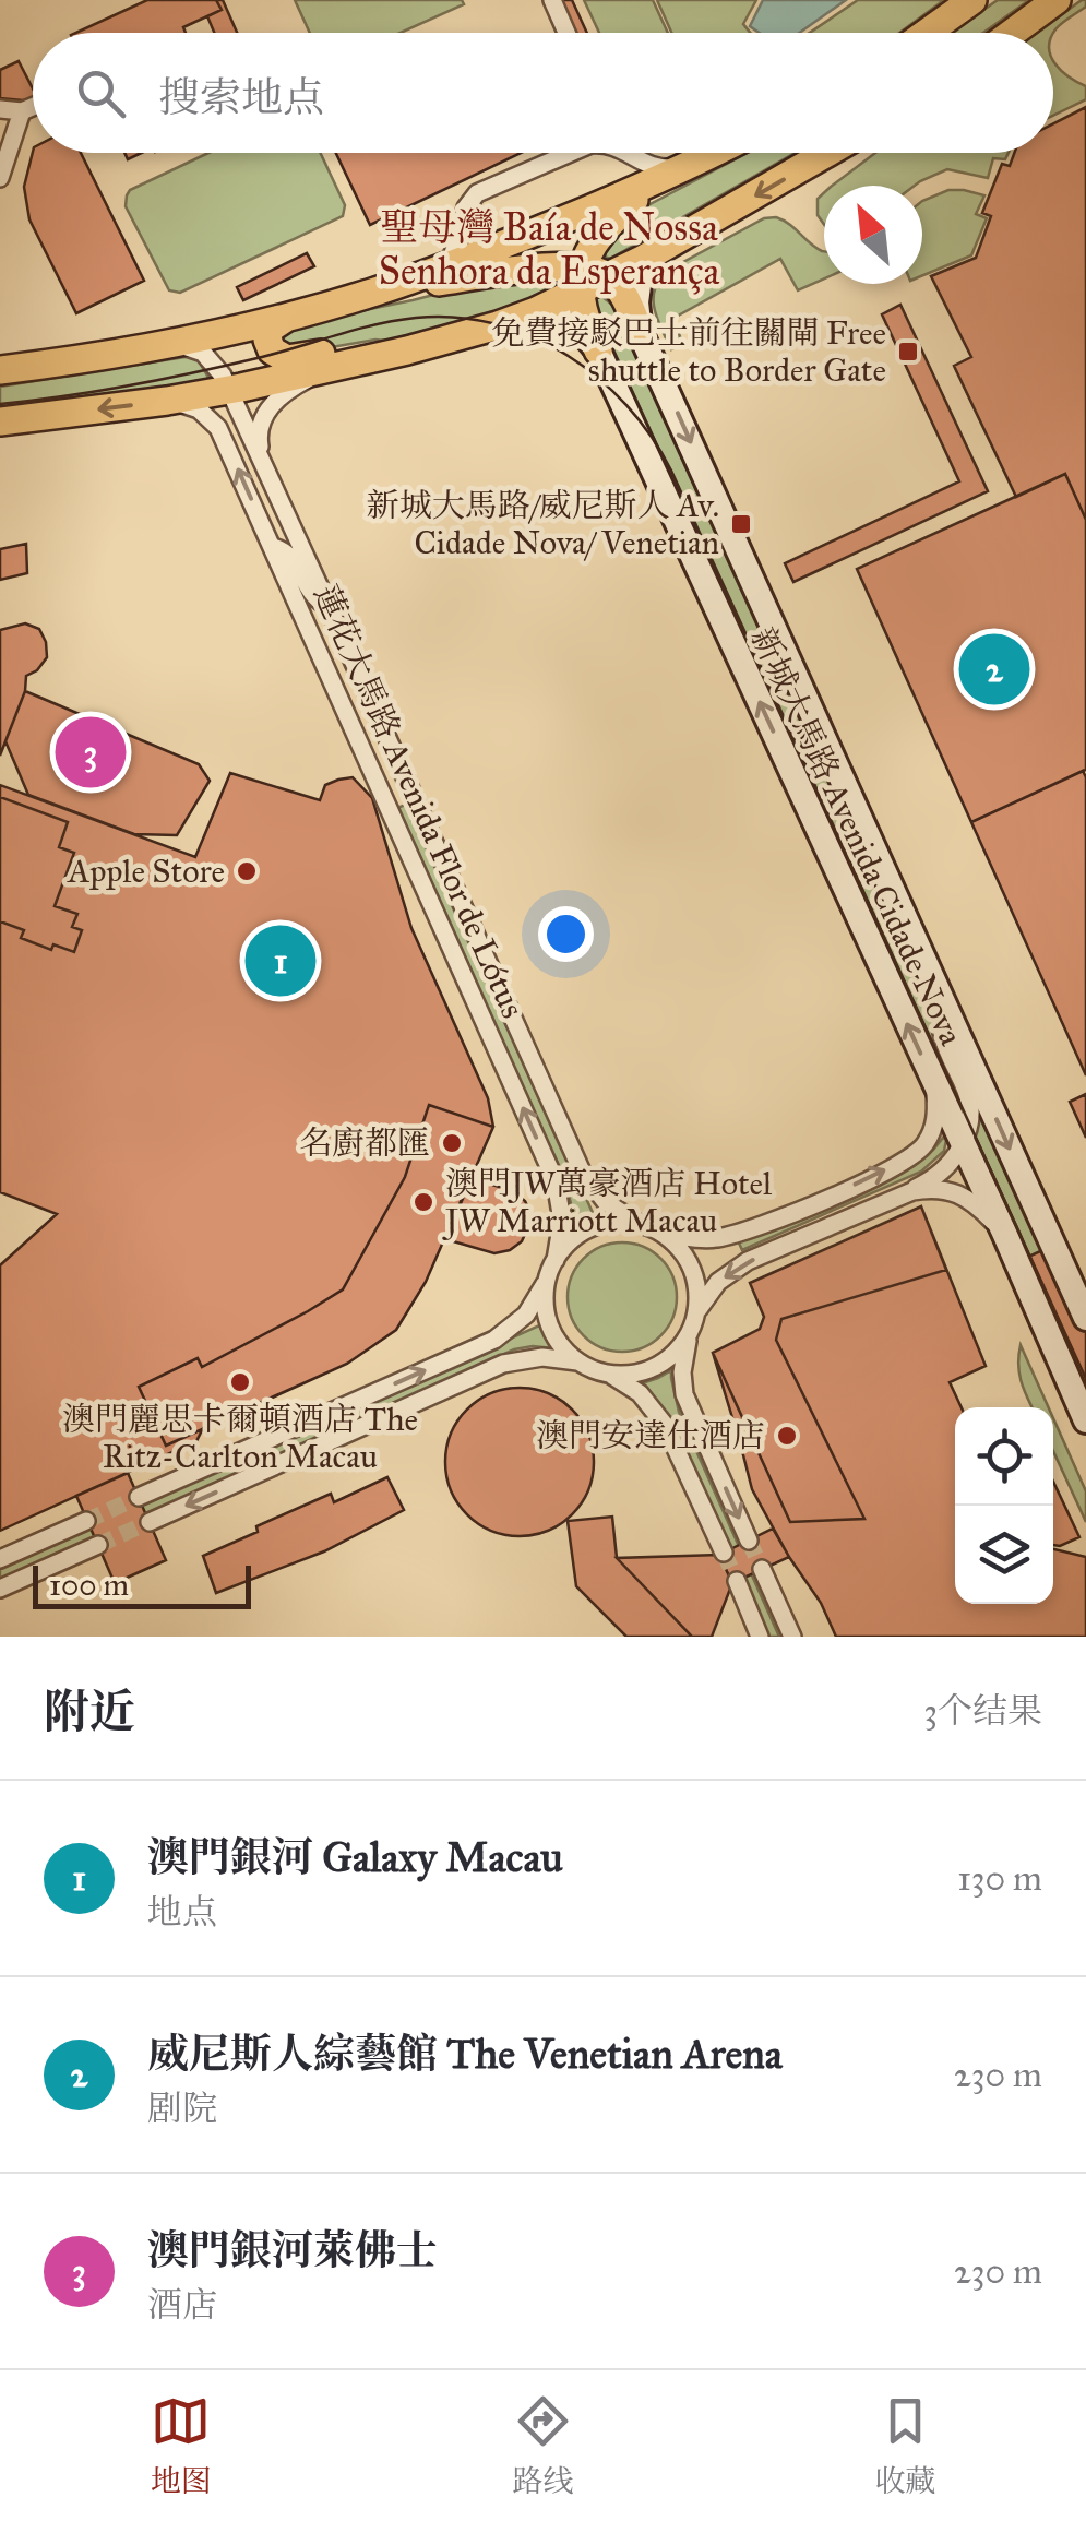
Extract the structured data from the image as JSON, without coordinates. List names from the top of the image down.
{
  "streets": {
    "main road": ["新城大馬路 Avenida Cidade Nova"],
    "street": ["蓮花大馬路 Avenida Flor de Lótus"]
  },
  "districts": ["聖母灣 Baía de Nossa Senhora da Esperança"],
  "places": {
    "transit": ["免費接駁巴士前往關閘 Free shuttle to Border Gate", "新城大馬路/威尼斯人 Av. Cidade Nova/ Venetian"],
    "other": [
      "Apple Store",
      "名廚都匯",
      "澳門JW萬豪酒店 Hotel JW Marriott Macau",
      "澳門麗思卡爾頓酒店 The Ritz-Carlton Macau",
      "澳門安達仕酒店"
    ]
  },
  "scale_bar": "100 m",
  "north": "top left",
  "page": {
    "search": "搜索地点",
    "pins": ["2", "3", "1"],
    "scale": "100 m",
    "heading": ["附近", "3个结果"],
    "list": [
      {
        "mark": "1",
        "name": "澳門銀河 Galaxy Macau",
        "note": "地点",
        "value": "130 m"
      },
      {
        "mark": "2",
        "name": "威尼斯人綜藝館 The Venetian Arena",
        "note": "剧院",
        "value": "230 m"
      },
      {
        "mark": "3",
        "name": "澳門銀河萊佛士",
        "note": "酒店",
        "value": "230 m"
      }
    ],
    "nav": ["地图", "路线", "收藏"]
  }
}
